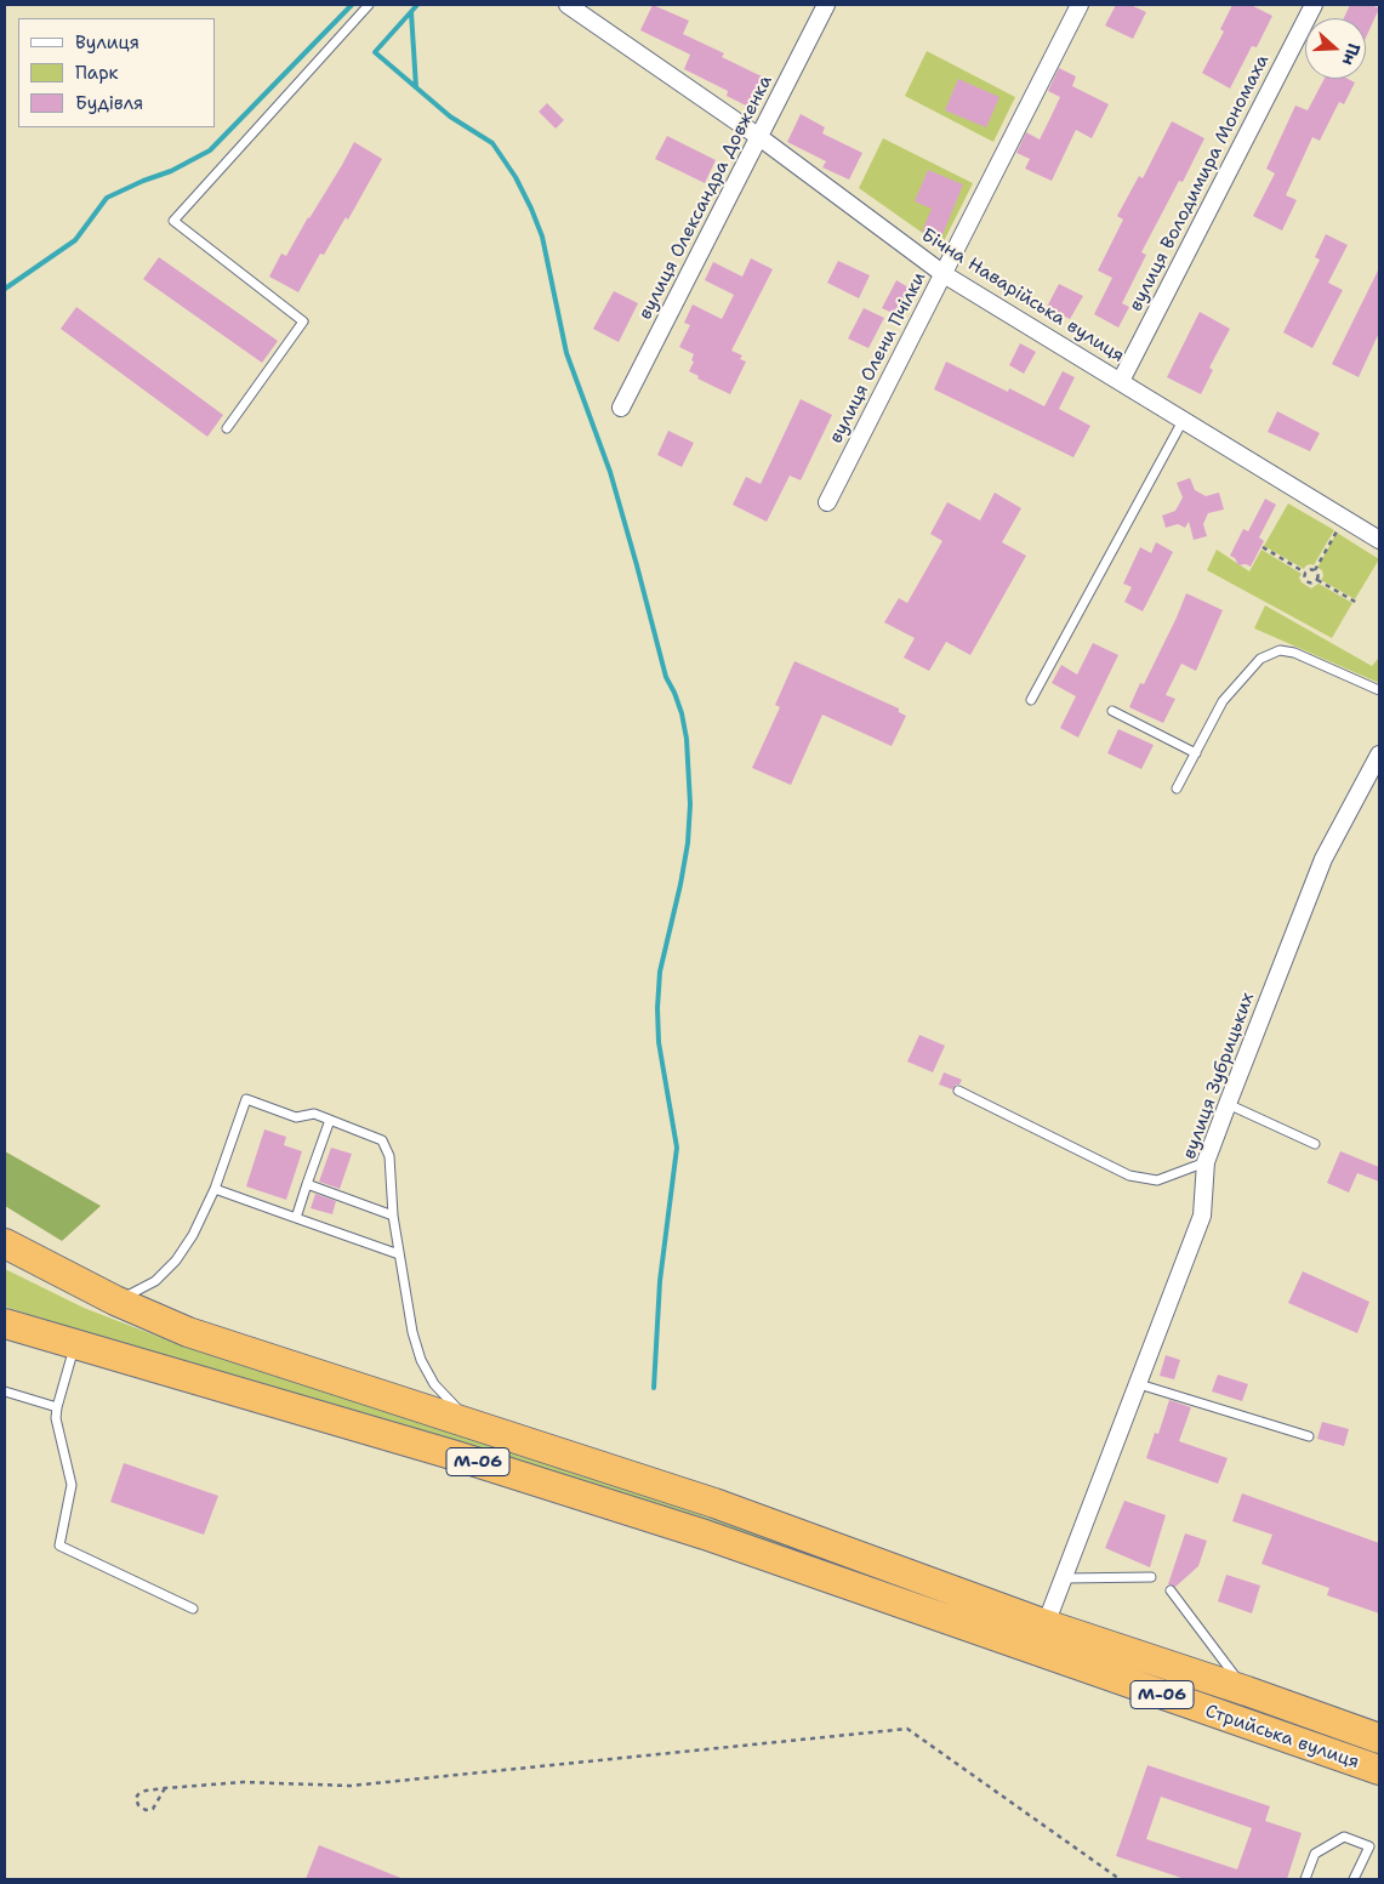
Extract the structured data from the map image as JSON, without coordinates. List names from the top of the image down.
{
  "streets": {
    "highway": ["М-06", "Стрийська вулиця"],
    "street": [
      "вулиця Володимира Мономаха",
      "вулиця Олександра Довженка",
      "Бічна Наварійська вулиця",
      "вулиця Олени Пчілки",
      "вулиця Зубрицьких"
    ]
  },
  "crossings": [
    ["вулиця Володимира Мономаха", "Бічна Наварійська вулиця"],
    ["вулиця Олександра Довженка", "Бічна Наварійська вулиця"],
    ["Бічна Наварійська вулиця", "вулиця Олени Пчілки"],
    ["вулиця Зубрицьких", "Стрийська вулиця"],
    ["М-06", "Стрийська вулиця"]
  ],
  "legend": ["Вулиця", "Парк", "Будівля"],
  "north": "right"
}
